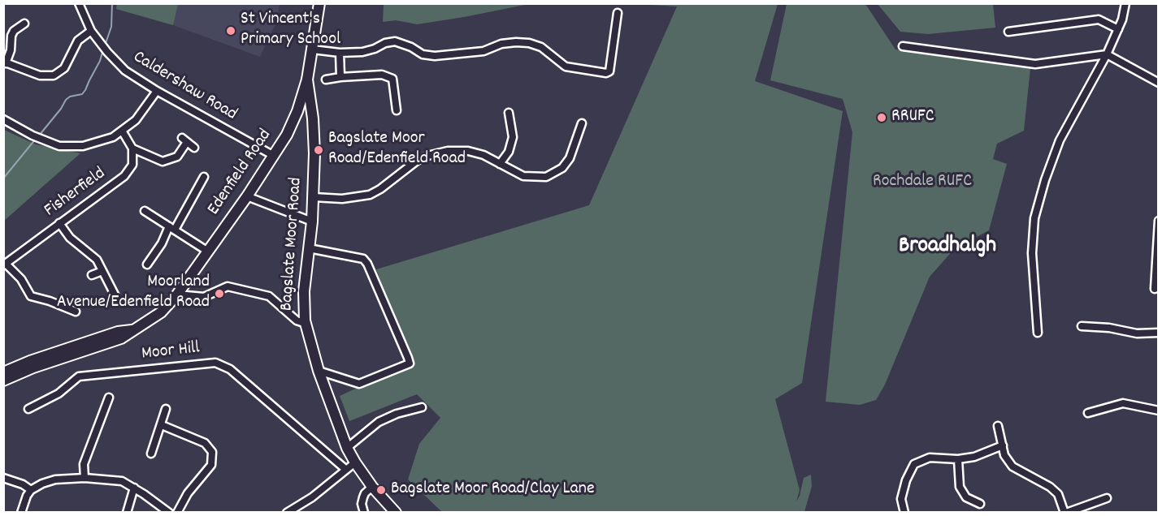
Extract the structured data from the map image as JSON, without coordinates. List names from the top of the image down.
{
  "streets": {
    "main road": ["Edenfield Road", "Bagslate Moor Road"],
    "street": ["Caldershaw Road", "Fisherfield", "Moor Hill"]
  },
  "crossings": [
    ["Caldershaw Road", "Edenfield Road"],
    ["Edenfield Road", "Bagslate Moor Road"]
  ],
  "districts": ["Broadhalgh"],
  "parks": ["Rochdale RUFC"],
  "places": [
    "St Vincent's Primary School",
    "RRUFC",
    "Bagslate Moor Road/Edenfield Road",
    "Moorland Avenue/Edenfield Road",
    "Bagslate Moor Road/Clay Lane"
  ]
}
